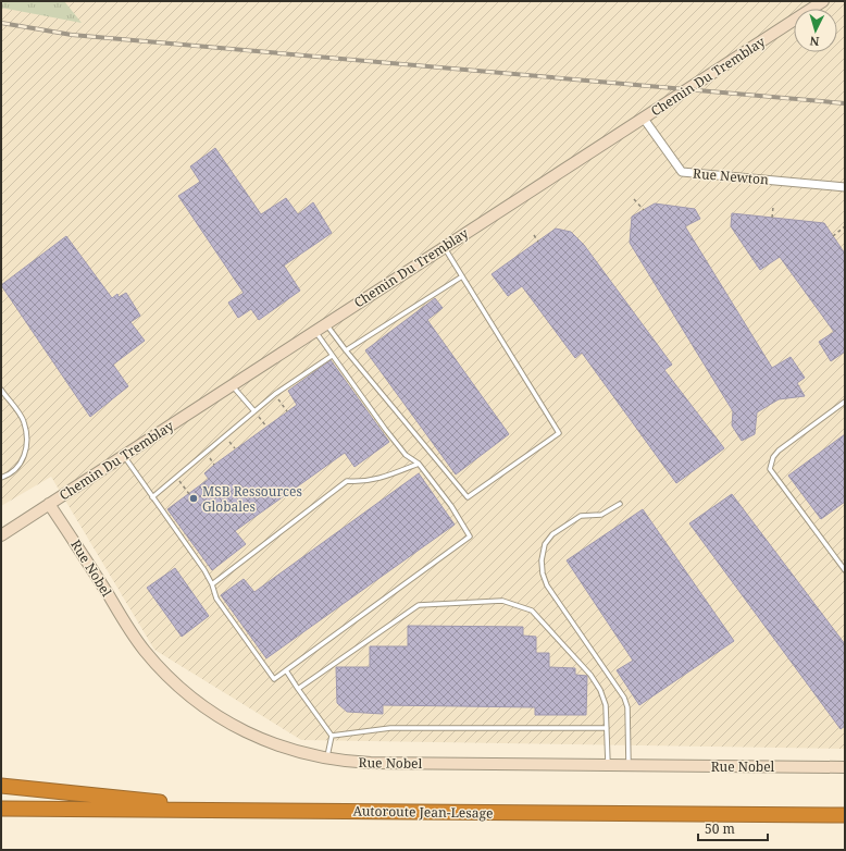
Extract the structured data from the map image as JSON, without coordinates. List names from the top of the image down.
{
  "streets": {
    "highway": ["Autoroute Jean-Lesage"],
    "street": ["Chemin Du Tremblay", "Rue Newton", "Rue Nobel"]
  },
  "crossings": [
    ["Chemin Du Tremblay", "Rue Newton"],
    ["Chemin Du Tremblay", "Rue Nobel"]
  ],
  "places": ["MSB Ressources Globales"],
  "scale_bar": "50 m",
  "north": "bottom"
}
